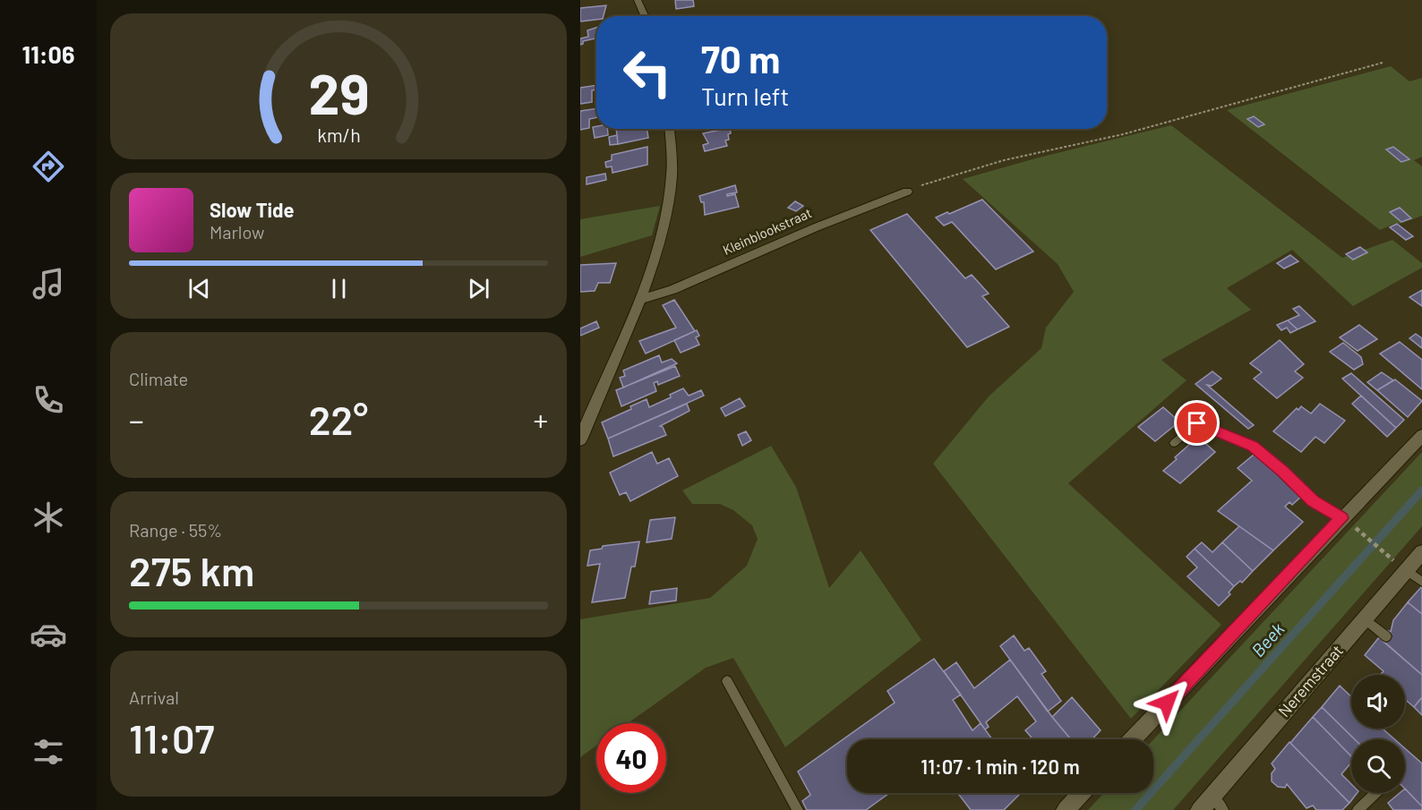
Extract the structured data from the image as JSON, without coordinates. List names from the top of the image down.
{
  "streets": {
    "street": ["Kleinblookstraat", "Neremstraat"]
  },
  "water": ["Beek"],
  "page": {
    "tabs": "11:06",
    "turn": ["70 m", "Turn left"],
    "song": ["Slow Tide", "Marlow"],
    "tile": [
      "Climate",
      ["Range · 55%", "275 km"],
      ["Arrival", "11:07"]
    ],
    "heat": ["−", "22°", "+"],
    "limit": "40",
    "trip": "11:07 · 1 min · 120 m",
    "gauge": ["29", "km/h"]
  }
}
